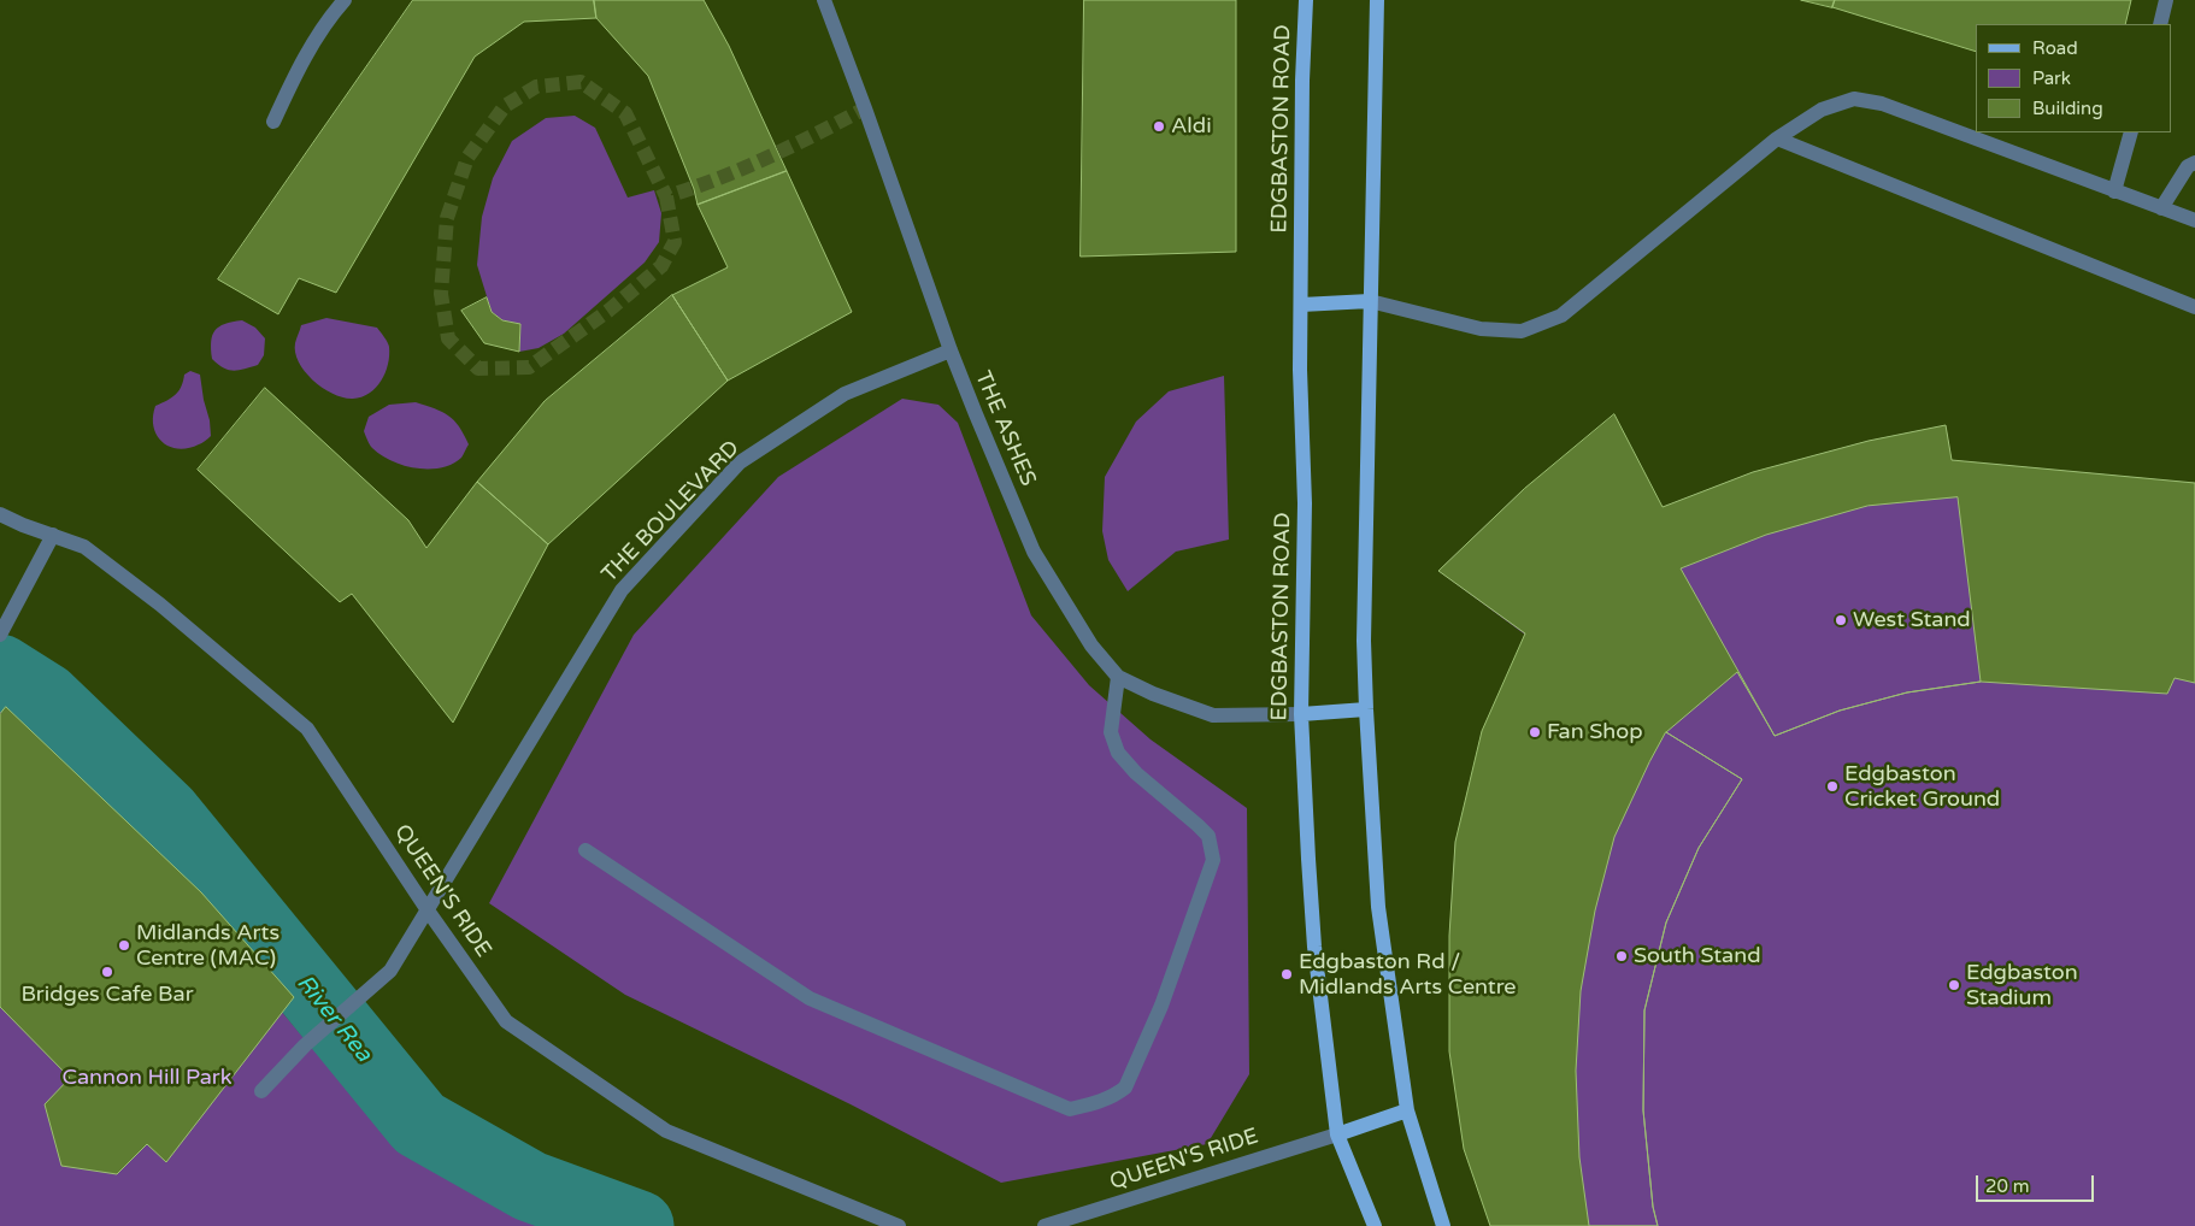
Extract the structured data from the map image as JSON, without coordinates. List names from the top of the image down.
{
  "streets": {
    "main road": ["EDGBASTON ROAD"],
    "street": ["THE ASHES", "THE BOULEVARD", "QUEEN'S RIDE"]
  },
  "crossings": [
    ["EDGBASTON ROAD", "THE ASHES"],
    ["EDGBASTON ROAD", "QUEEN'S RIDE"],
    ["THE ASHES", "THE BOULEVARD"],
    ["THE BOULEVARD", "QUEEN'S RIDE"]
  ],
  "water": ["River Rea"],
  "parks": ["Cannon Hill Park"],
  "places": [
    "Aldi",
    "West Stand",
    "Fan Shop",
    "Edgbaston Cricket Ground",
    "Midlands Arts Centre (MAC)",
    "South Stand",
    "Bridges Cafe Bar",
    "Edgbaston Rd / Midlands Arts Centre",
    "Edgbaston Stadium"
  ],
  "legend": ["Road", "Park", "Building"],
  "scale_bar": "20 m"
}
